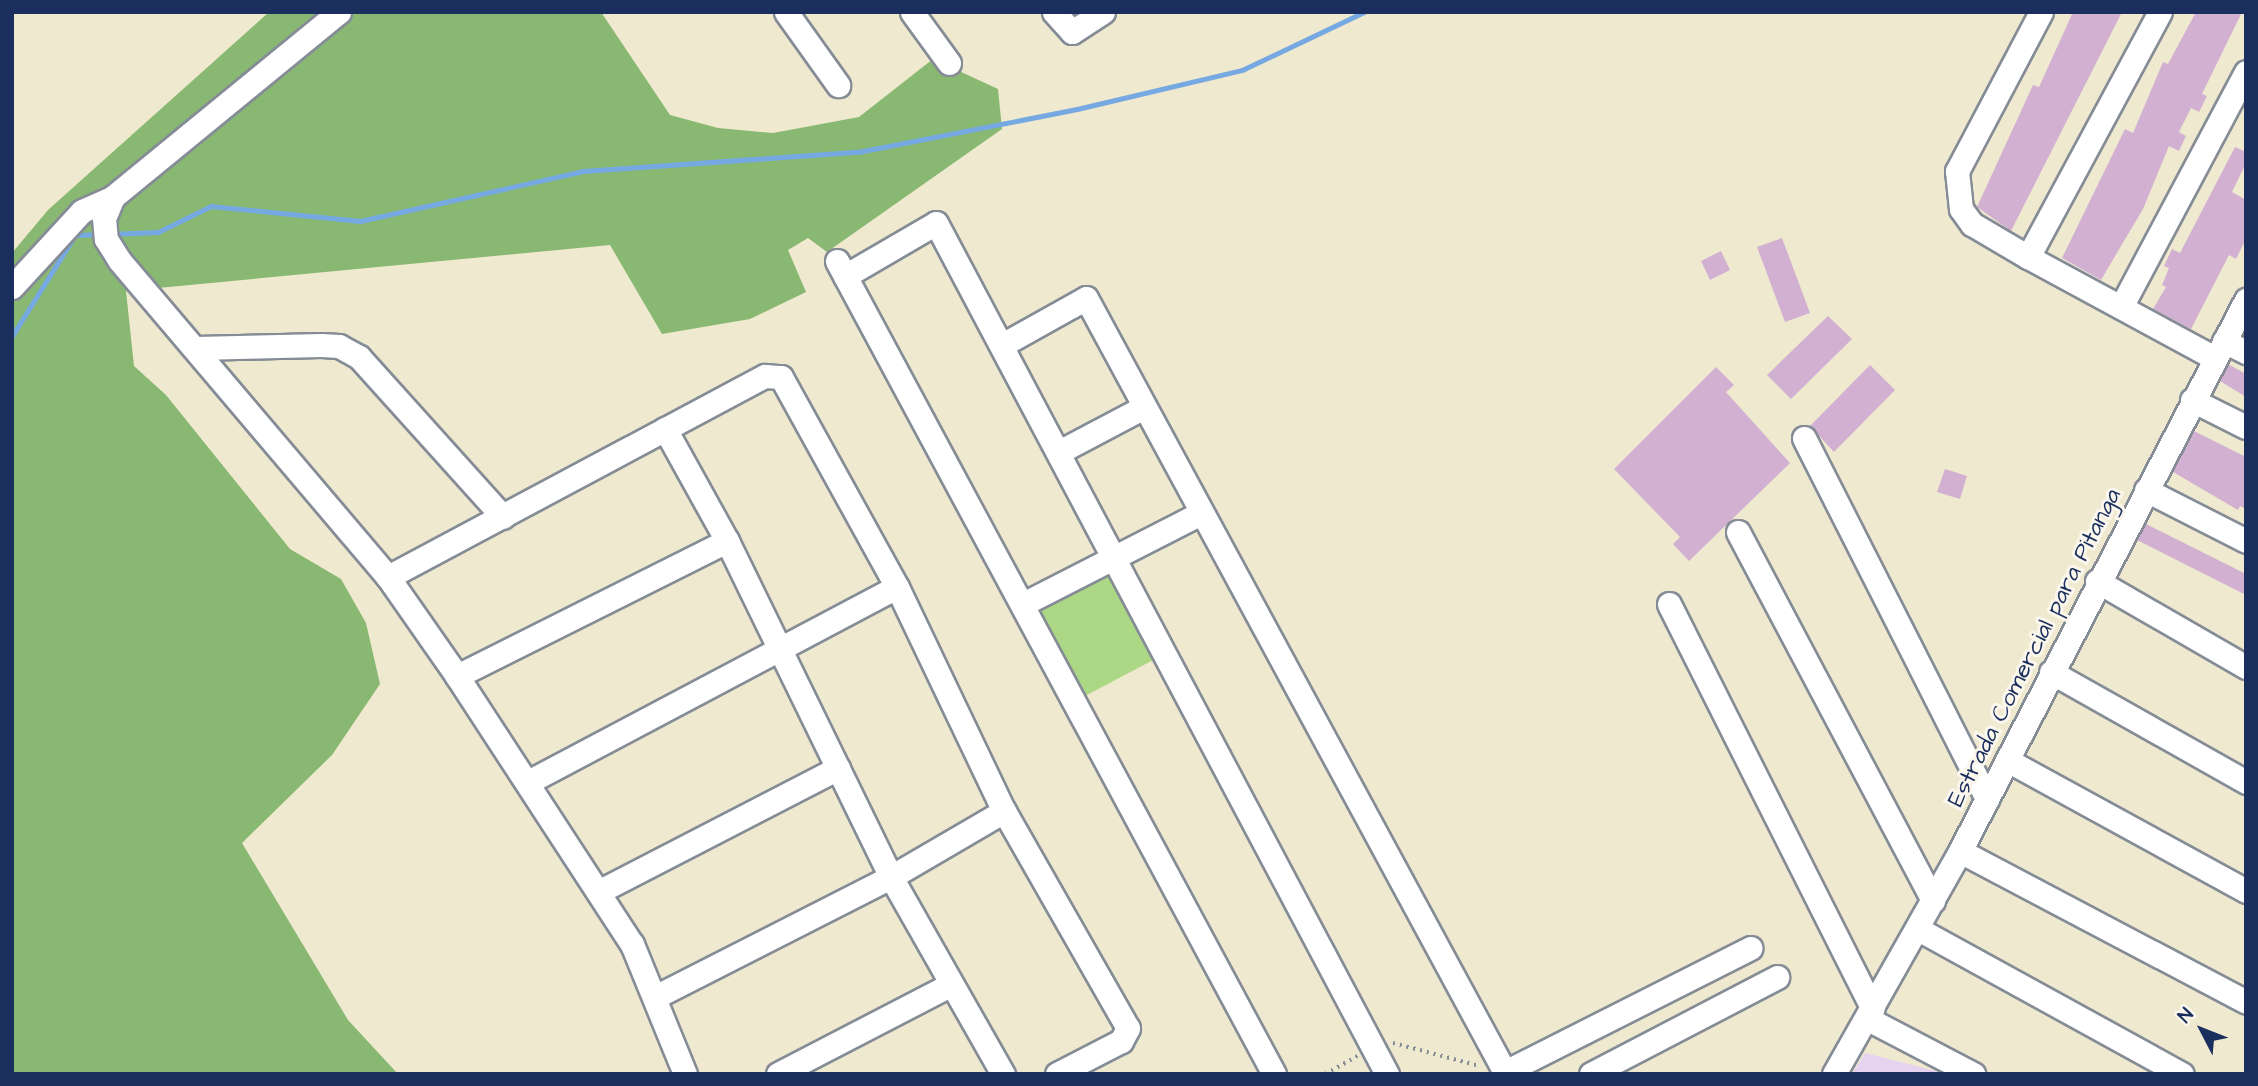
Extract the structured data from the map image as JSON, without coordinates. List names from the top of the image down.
{
  "streets": {
    "street": ["Estrada Comercial para Pitanga"]
  },
  "north": "top left"
}
